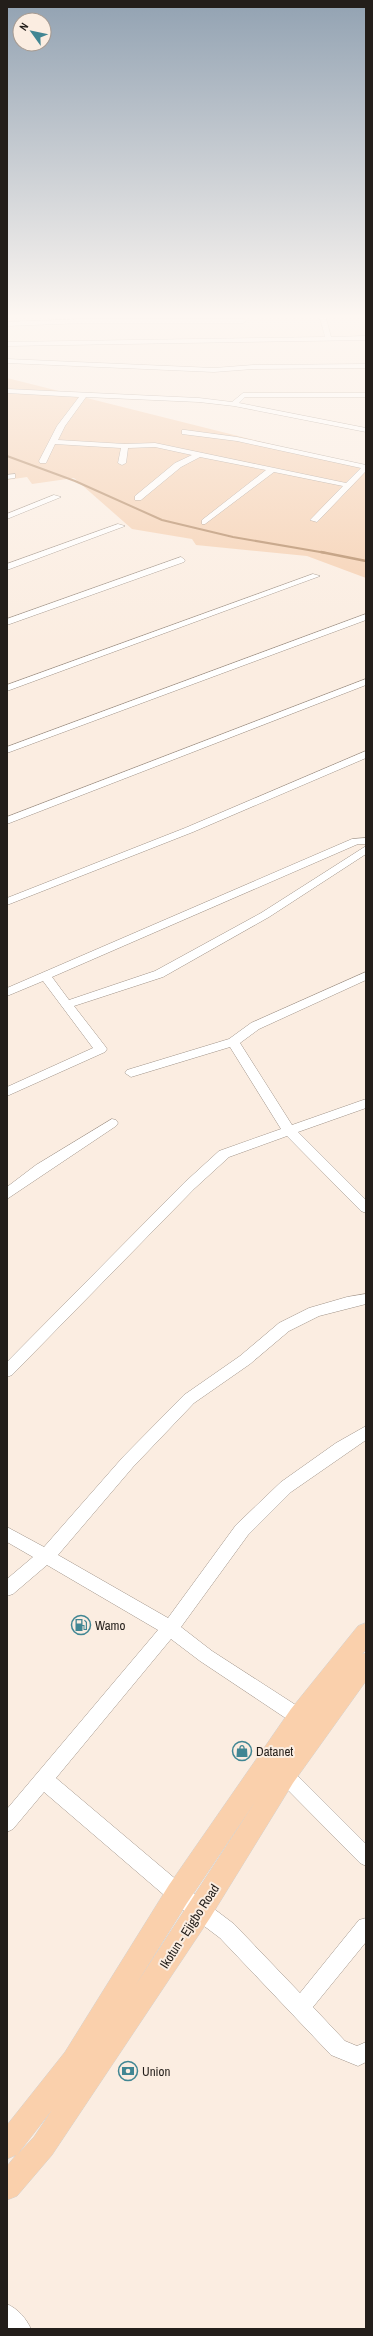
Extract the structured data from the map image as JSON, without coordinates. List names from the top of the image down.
{
  "streets": {
    "main road": ["Ikotun - Ejigbo Road"]
  },
  "places": {
    "fuel station": ["Wamo"],
    "shop": ["Datanet"],
    "bank": ["Union"]
  },
  "north": "top left"
}
